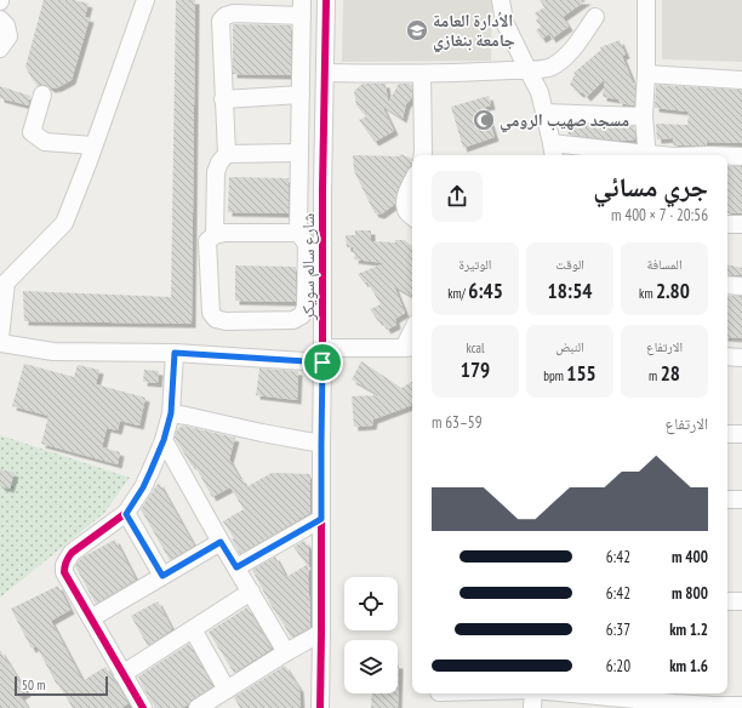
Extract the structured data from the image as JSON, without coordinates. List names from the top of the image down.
{
  "streets": {
    "street": ["شارع سالم سويكر"]
  },
  "places": {
    "school or university": ["الأدارة العامة جامعة بنغازي"],
    "mosque": ["مسجد صهيب الرومي"]
  },
  "scale_bar": "50 m",
  "page": {
    "heading": ["جري مسائي", "20:56 · 7 × 400 m"],
    "stats": [
      ["المسافة", "2.80 km"],
      ["الوقت", "18:54"],
      ["الوتيرة", "6:45 /km"],
      ["الارتفاع", "28 m"],
      ["النبض", "155 bpm"],
      ["kcal", "179"]
    ],
    "chart": ["الارتفاع", "59–63 m"],
    "list": [
      {
        "name": "400 m",
        "note": "6:42"
      },
      {
        "name": "800 m",
        "note": "6:42"
      },
      {
        "name": "1.2 km",
        "note": "6:37"
      },
      {
        "name": "1.6 km",
        "note": "6:20"
      }
    ],
    "scale": "50 m"
  }
}
